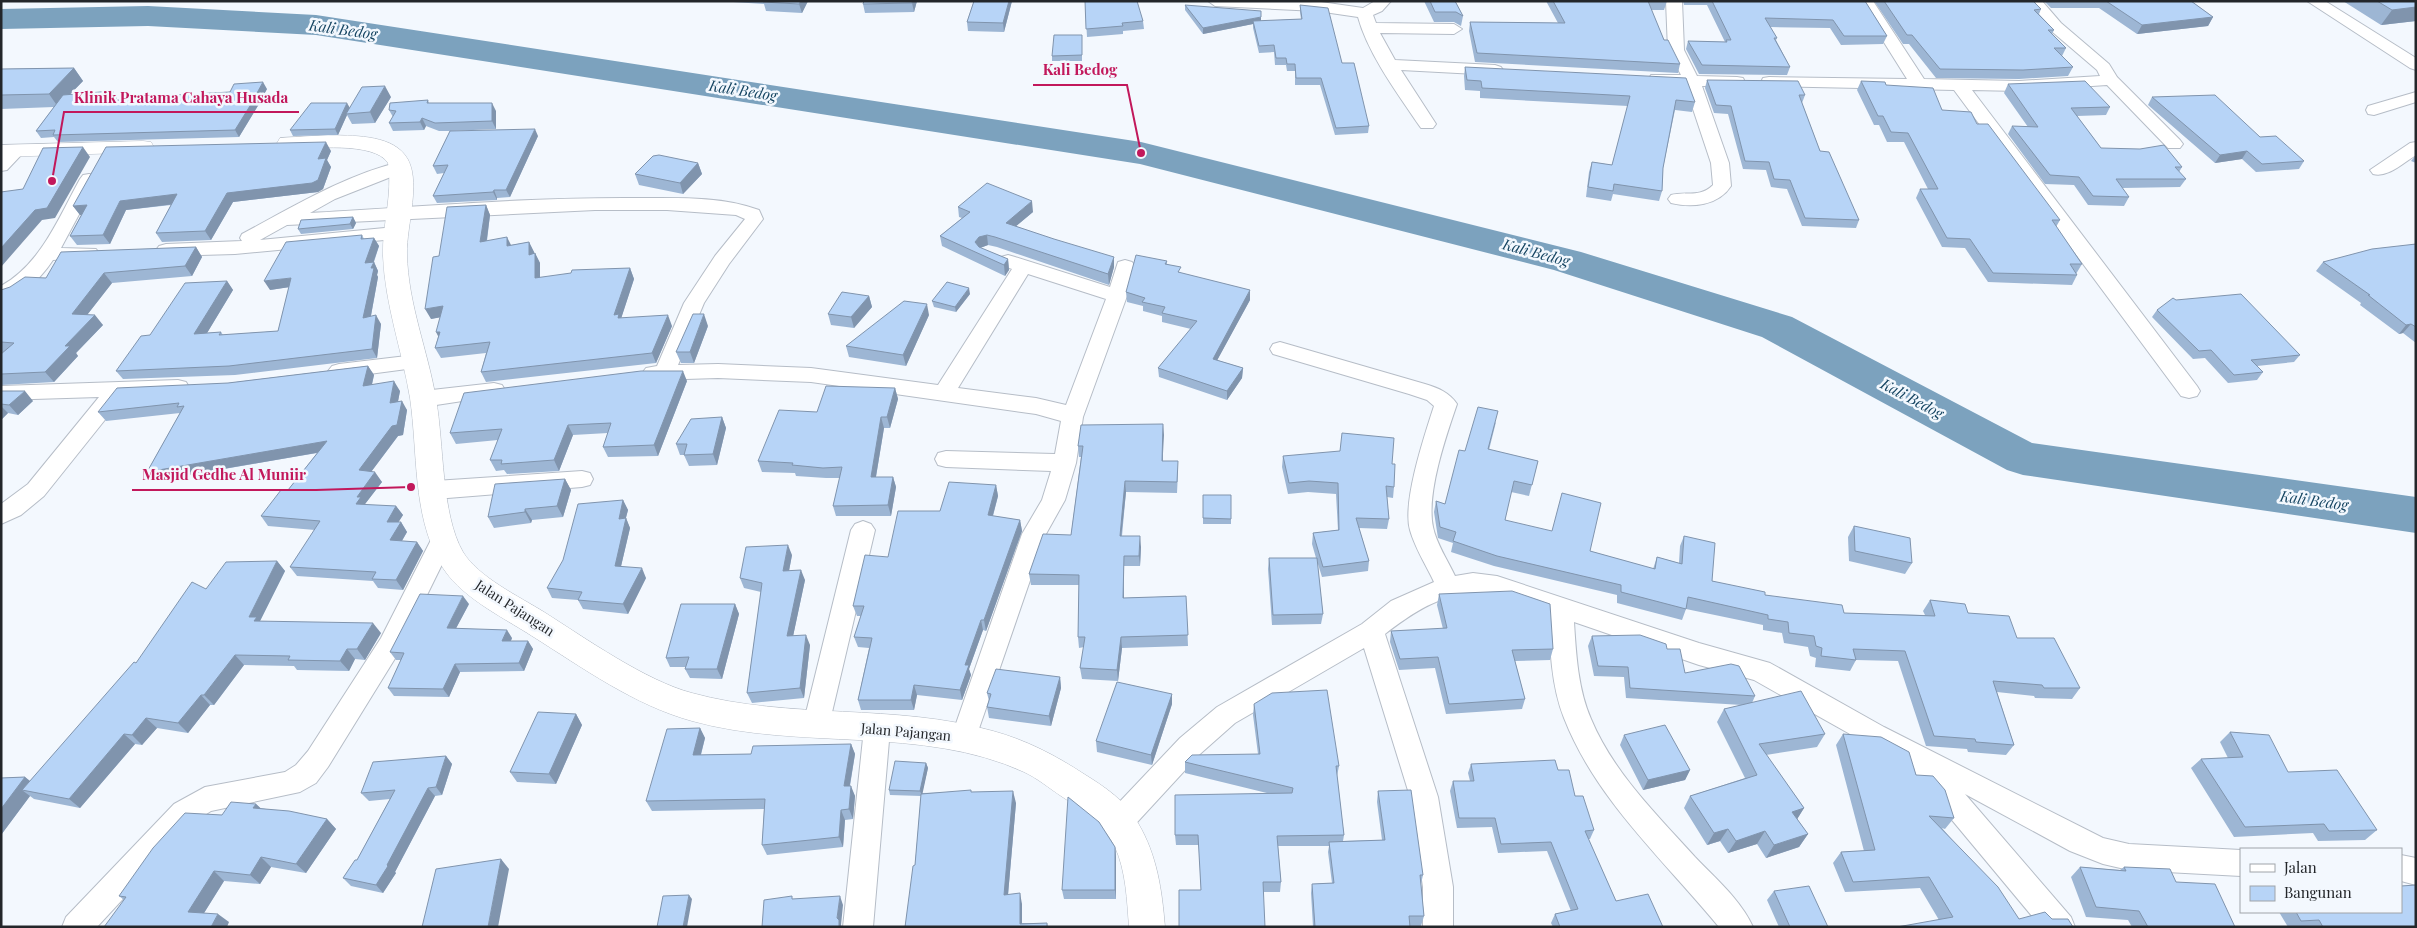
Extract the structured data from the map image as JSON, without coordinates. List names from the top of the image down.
{
  "streets": {
    "main road": ["Jalan Pajangan"]
  },
  "water": ["Kali Bedog"],
  "places": ["Kali Bedog", "Klinik Pratama Cahaya Husada", "Masjid Gedhe Al Muniir"],
  "legend": ["Jalan", "Bangunan"]
}
